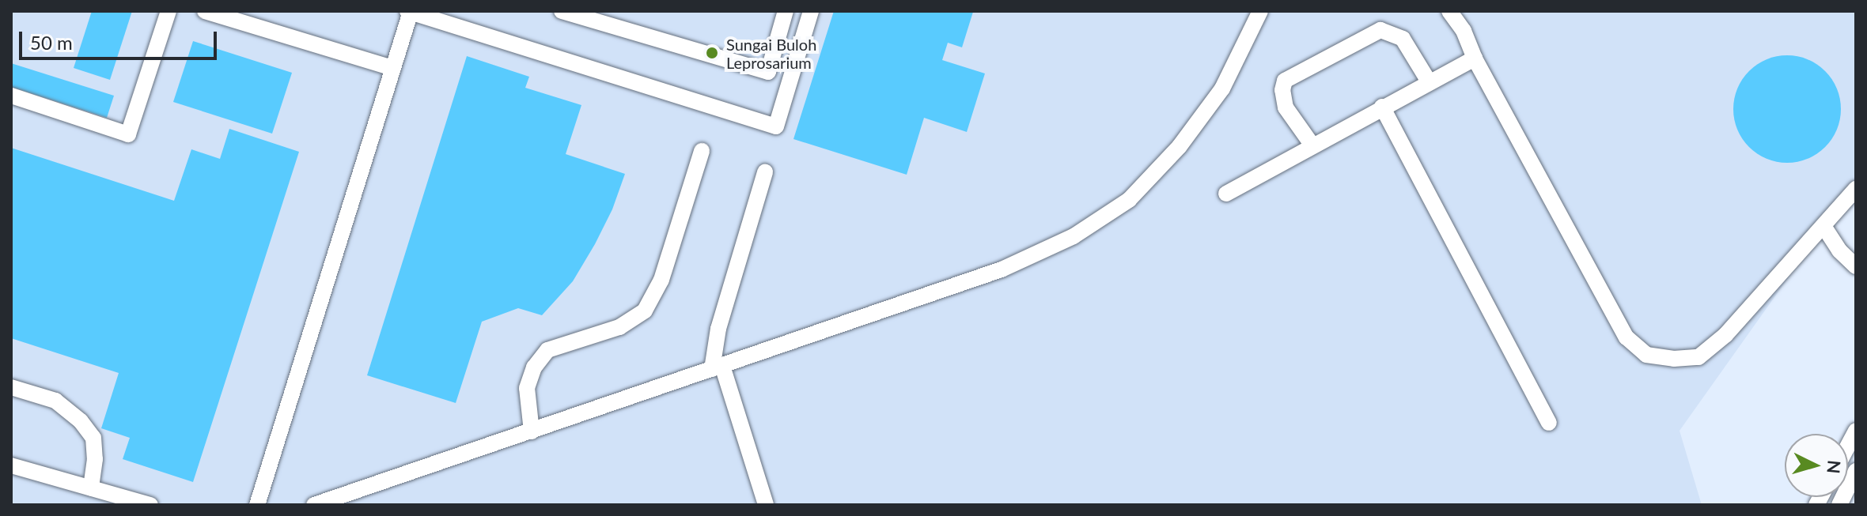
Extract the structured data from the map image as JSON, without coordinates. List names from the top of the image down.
{
  "places": ["Sungai Buloh Leprosarium"],
  "scale_bar": "50 m",
  "north": "right"
}
